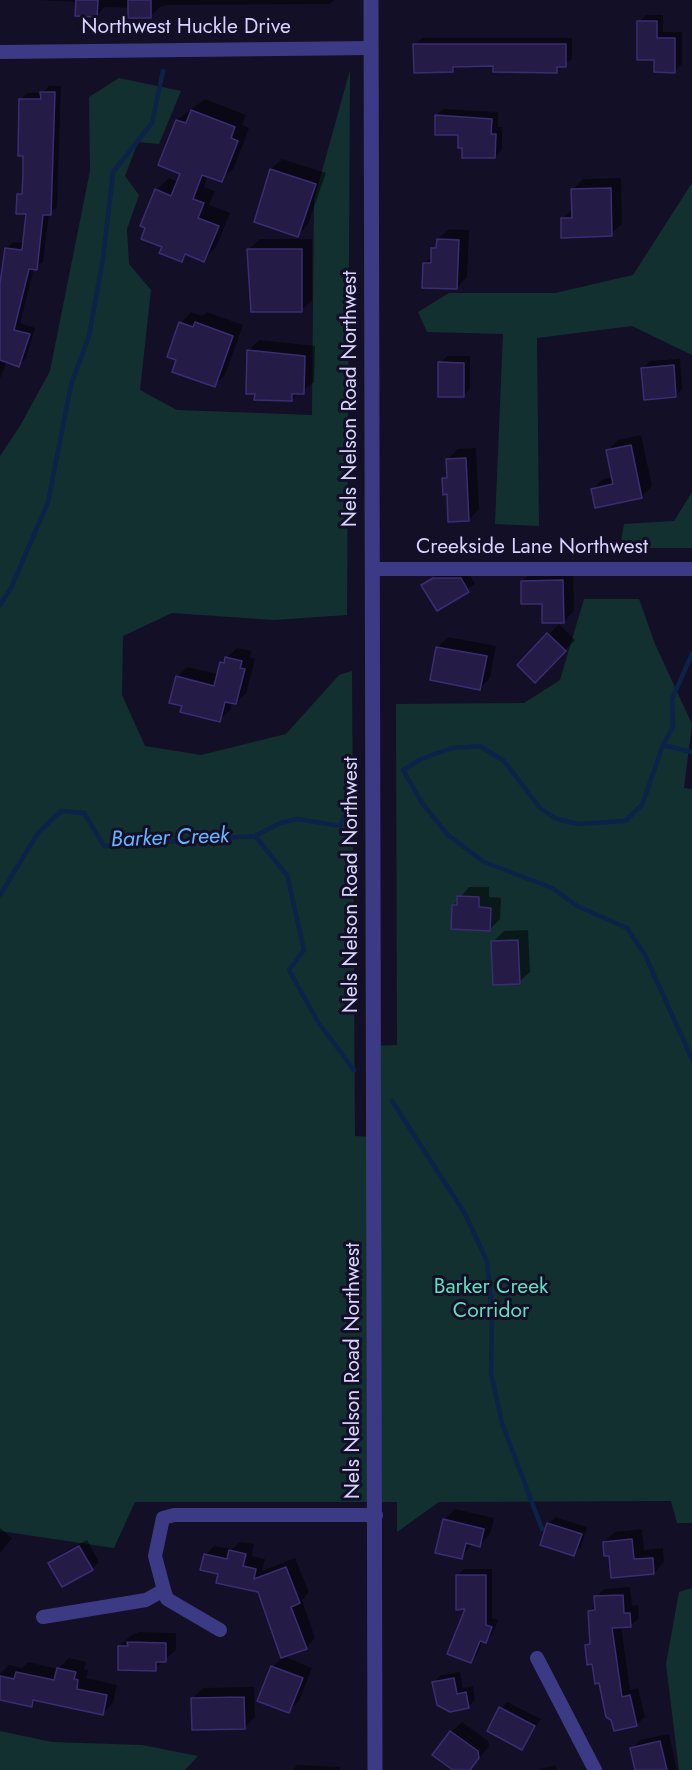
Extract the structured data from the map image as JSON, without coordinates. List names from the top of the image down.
{
  "streets": {
    "street": ["Northwest Huckle Drive", "Nels Nelson Road Northwest", "Creekside Lane Northwest"]
  },
  "crossings": [
    ["Northwest Huckle Drive", "Nels Nelson Road Northwest"],
    ["Nels Nelson Road Northwest", "Creekside Lane Northwest"]
  ],
  "water": ["Barker Creek"],
  "parks": ["Barker Creek Corridor"]
}
